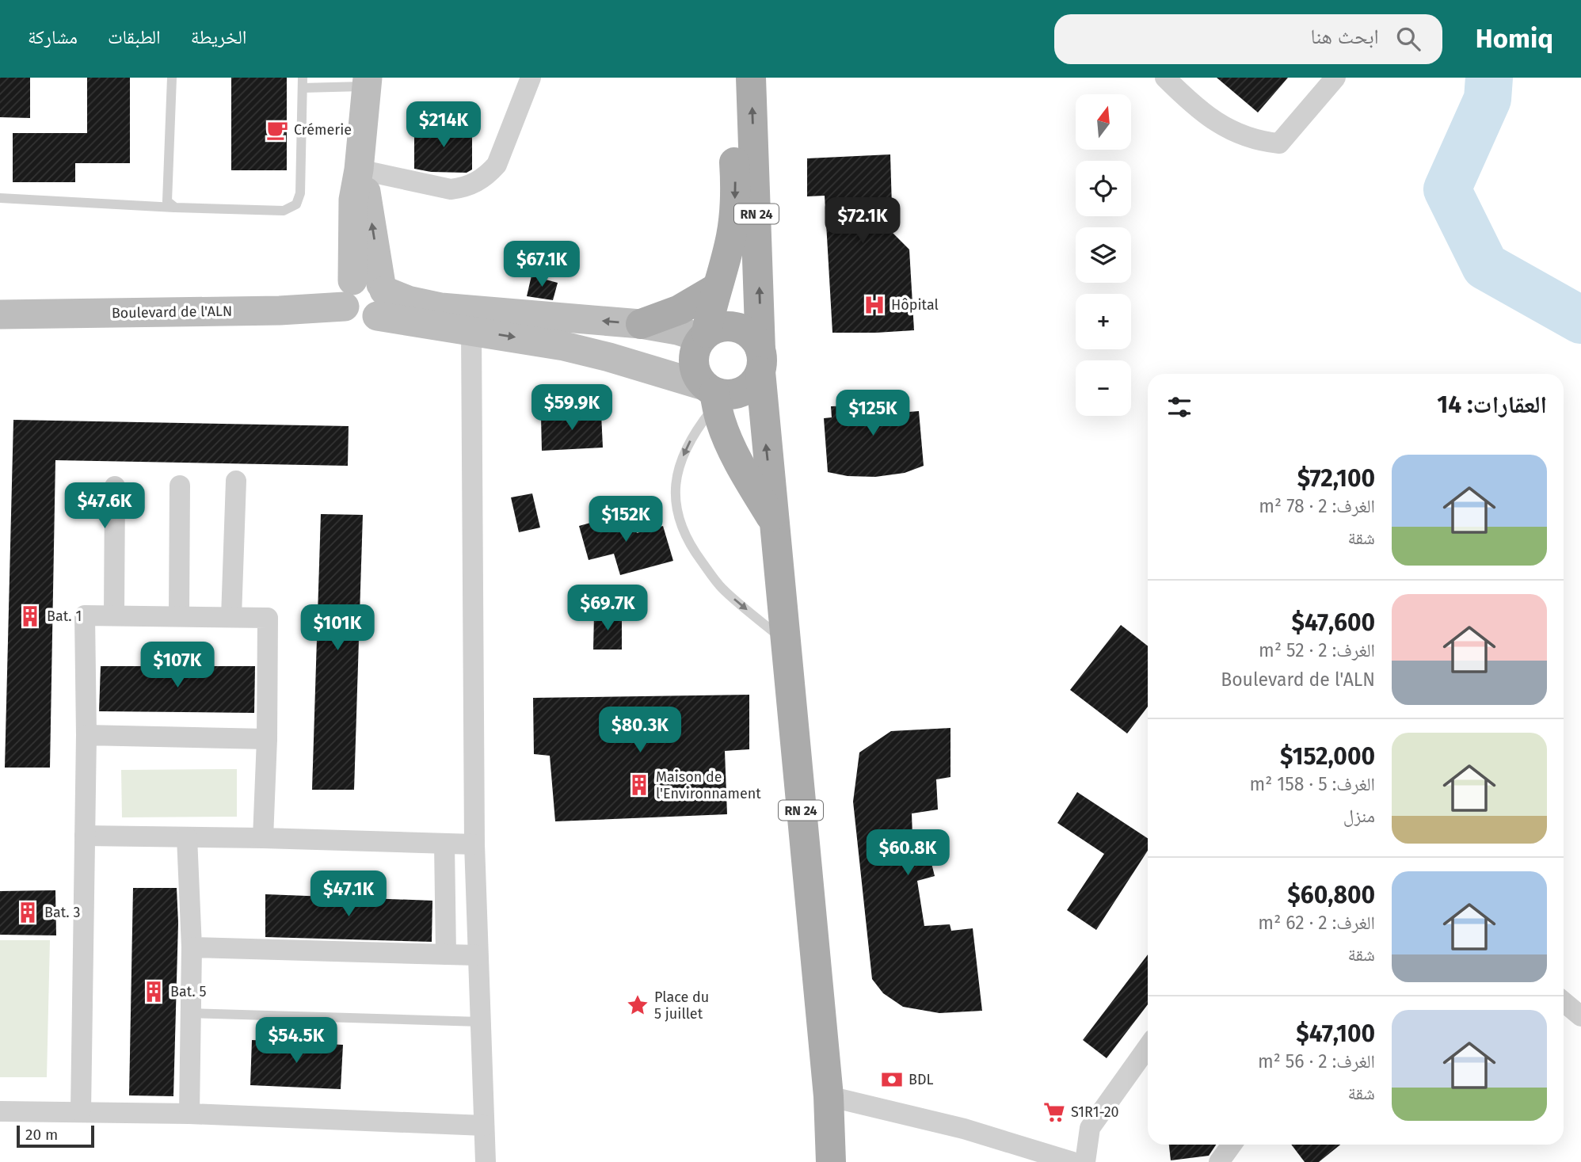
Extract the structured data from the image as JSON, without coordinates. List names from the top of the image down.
{
  "streets": {
    "main road": ["RN 24", "Boulevard de l'ALN"]
  },
  "places": {
    "cafe": ["Crémerie"],
    "hospital": ["Hôpital"],
    "building": [
      "Bat. 1",
      "Maison de l'Environnament",
      "Bat. 3",
      "Bat. 5"
    ],
    "place": ["Place du 5 juillet"],
    "bank": ["BDL"],
    "supermarket": ["S1R1-20"]
  },
  "scale_bar": "20 m",
  "north": "top",
  "page": {
    "header": "Homiq",
    "search": "ابحث هنا",
    "nav": ["الخريطة", "الطبقات", "مشاركة"],
    "map_buttons": ["+", "−"],
    "price": [
      "$214K",
      "$72.1K",
      "$67.1K",
      "$59.9K",
      "$125K",
      "$47.6K",
      "$152K",
      "$69.7K",
      "$101K",
      "$107K",
      "$80.3K",
      "$60.8K",
      "$47.1K",
      "$54.5K"
    ],
    "heading": "العقارات: 14",
    "list": [
      {
        "name": "$72,100",
        "note": "الغرف: 2 · 78 m² · شقة"
      },
      {
        "name": "$47,600",
        "note": "الغرف: 2 · 52 m² · Boulevard de l'ALN"
      },
      {
        "name": "$152,000",
        "note": "الغرف: 5 · 158 m² · منزل"
      },
      {
        "name": "$60,800",
        "note": "الغرف: 2 · 62 m² · شقة"
      },
      {
        "name": "$47,100",
        "note": "الغرف: 2 · 56 m² · شقة"
      }
    ],
    "scale": "20 m"
  }
}
